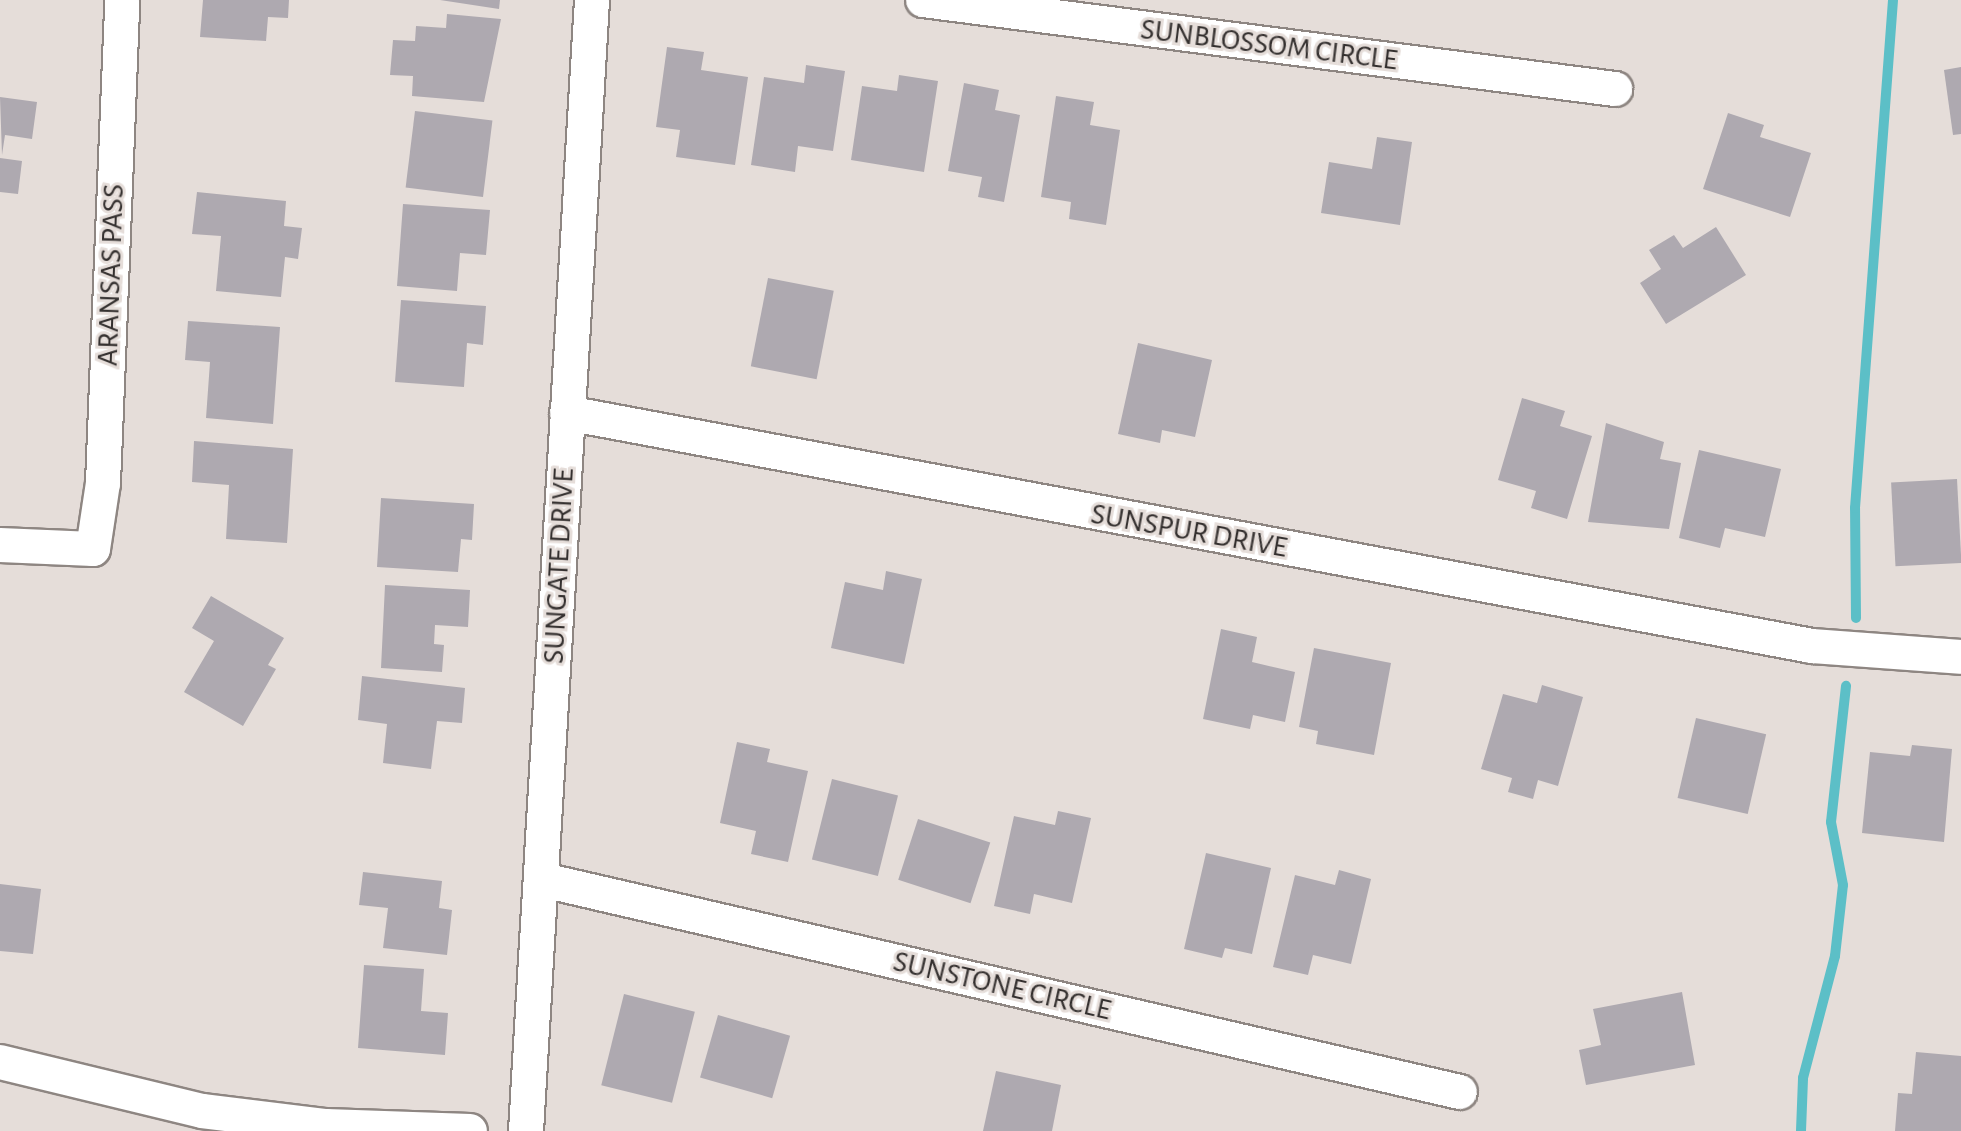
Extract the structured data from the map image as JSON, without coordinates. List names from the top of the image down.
{
  "streets": {
    "street": [
      "SUNBLOSSOM CIRCLE",
      "ARANSAS PASS",
      "SUNSPUR DRIVE",
      "SUNGATE DRIVE",
      "SUNSTONE CIRCLE"
    ]
  },
  "crossings": [
    ["SUNSPUR DRIVE", "SUNGATE DRIVE"],
    ["SUNGATE DRIVE", "SUNSTONE CIRCLE"]
  ]
}
